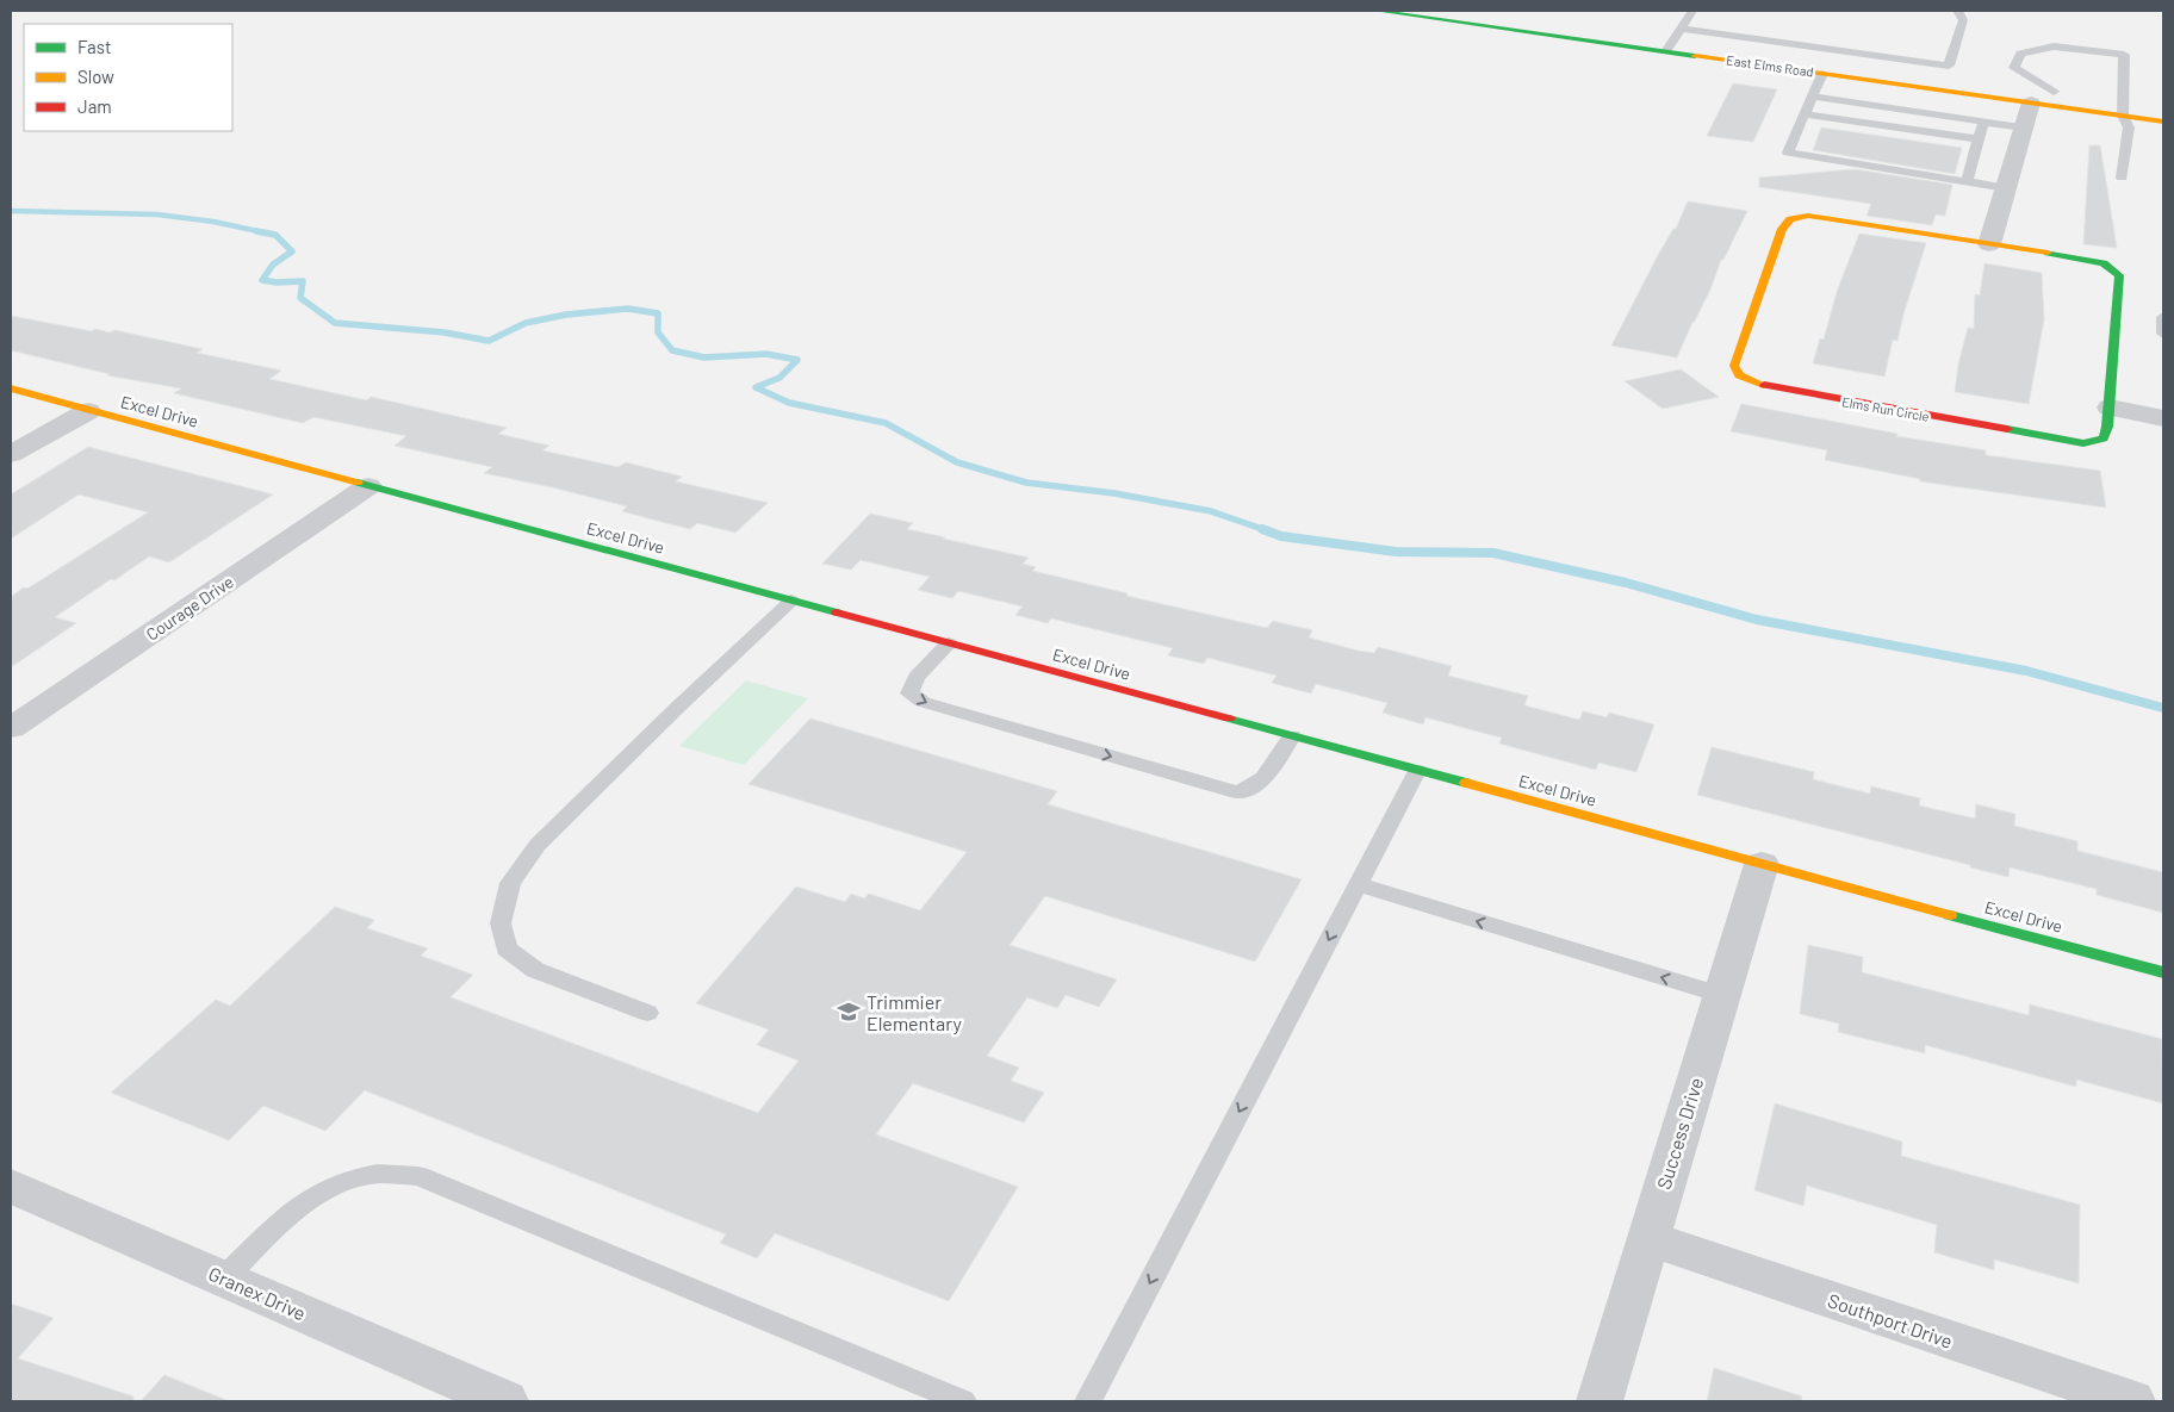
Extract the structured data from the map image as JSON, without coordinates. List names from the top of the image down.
{
  "streets": {
    "street": [
      "East Elms Road",
      "Elms Run Circle",
      "Excel Drive",
      "Courage Drive",
      "Success Drive",
      "Granex Drive",
      "Southport Drive"
    ]
  },
  "crossings": [
    ["Excel Drive", "Courage Drive"],
    ["Excel Drive", "Success Drive"],
    ["Success Drive", "Southport Drive"]
  ],
  "places": {
    "school or university": ["Trimmier Elementary"]
  },
  "legend": ["Fast", "Slow", "Jam"]
}
